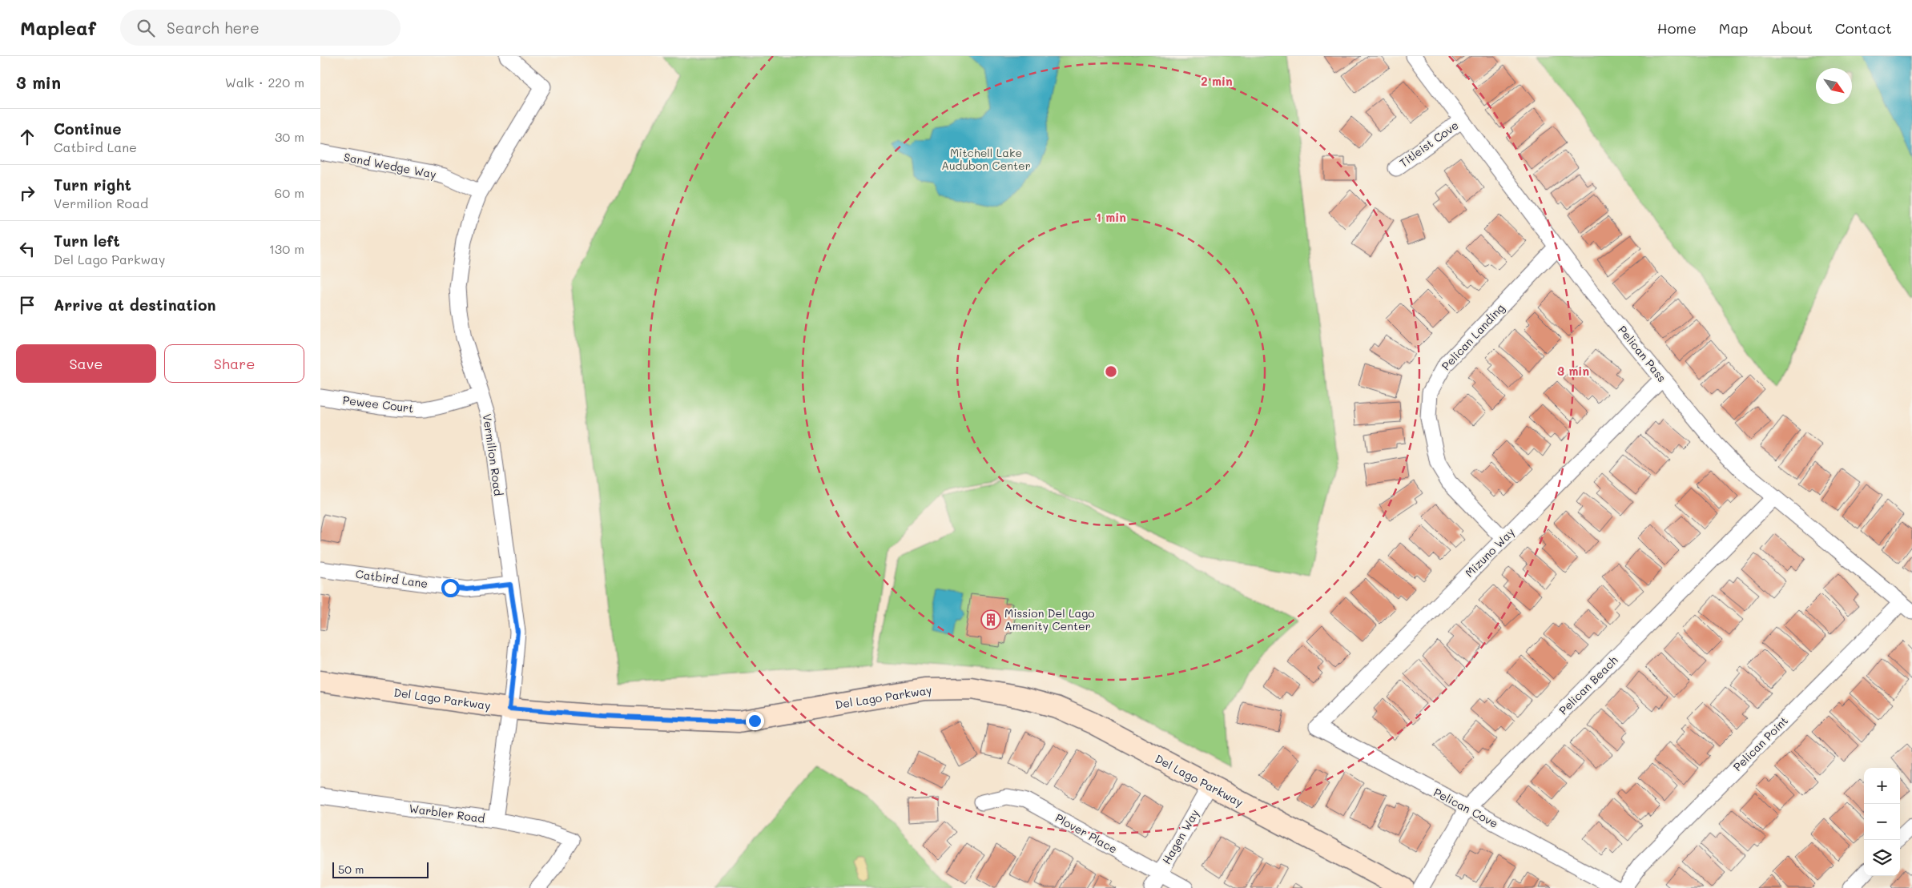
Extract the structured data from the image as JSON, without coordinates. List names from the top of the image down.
{
  "streets": {
    "street": [
      "Titleist Cove",
      "Sand Wedge Way",
      "Pelican Landing",
      "Pelican Pass",
      "Pewee Court",
      "Vermilion Road",
      "Mizuno Way",
      "Catbird Lane",
      "Pelican Beach",
      "Del Lago Parkway",
      "Pelican Point",
      "Pelican Cove",
      "Warbler Road",
      "Plover Place",
      "Hagen Way"
    ]
  },
  "crossings": [
    ["Titleist Cove", "Pelican Pass"],
    ["Sand Wedge Way", "Vermilion Road"],
    ["Pelican Landing", "Pelican Pass"],
    ["Pelican Landing", "Mizuno Way"],
    ["Pelican Pass", "Mizuno Way"],
    ["Pelican Pass", "Pelican Beach"],
    ["Pelican Pass", "Pelican Point"],
    ["Pewee Court", "Vermilion Road"],
    ["Vermilion Road", "Catbird Lane"],
    ["Vermilion Road", "Del Lago Parkway"],
    ["Vermilion Road", "Warbler Road"],
    ["Mizuno Way", "Pelican Cove"],
    ["Pelican Beach", "Pelican Cove"],
    ["Del Lago Parkway", "Hagen Way"],
    ["Plover Place", "Hagen Way"]
  ],
  "parks": ["Mitchell Lake Audubon Center"],
  "places": {
    "building": ["Mission Del Lago Amenity Center"]
  },
  "scale_bar": "50 m",
  "north": "bottom right",
  "page": {
    "header": "Mapleaf",
    "search": "Search here",
    "nav": [
      "Home",
      "Map",
      "About",
      "Contact"
    ],
    "heading": ["3 min", "Walk · 220 m"],
    "list": [
      ["Continue", "Catbird Lane", "30 m"],
      ["Turn right", "Vermilion Road", "60 m"],
      ["Turn left", "Del Lago Parkway", "130 m"],
      "Arrive at destination"
    ],
    "buttons": ["Save", "Share"],
    "map_buttons": ["+", "−"],
    "scale": "50 m"
  },
  "rings": ["2 min", "1 min", "3 min"]
}
